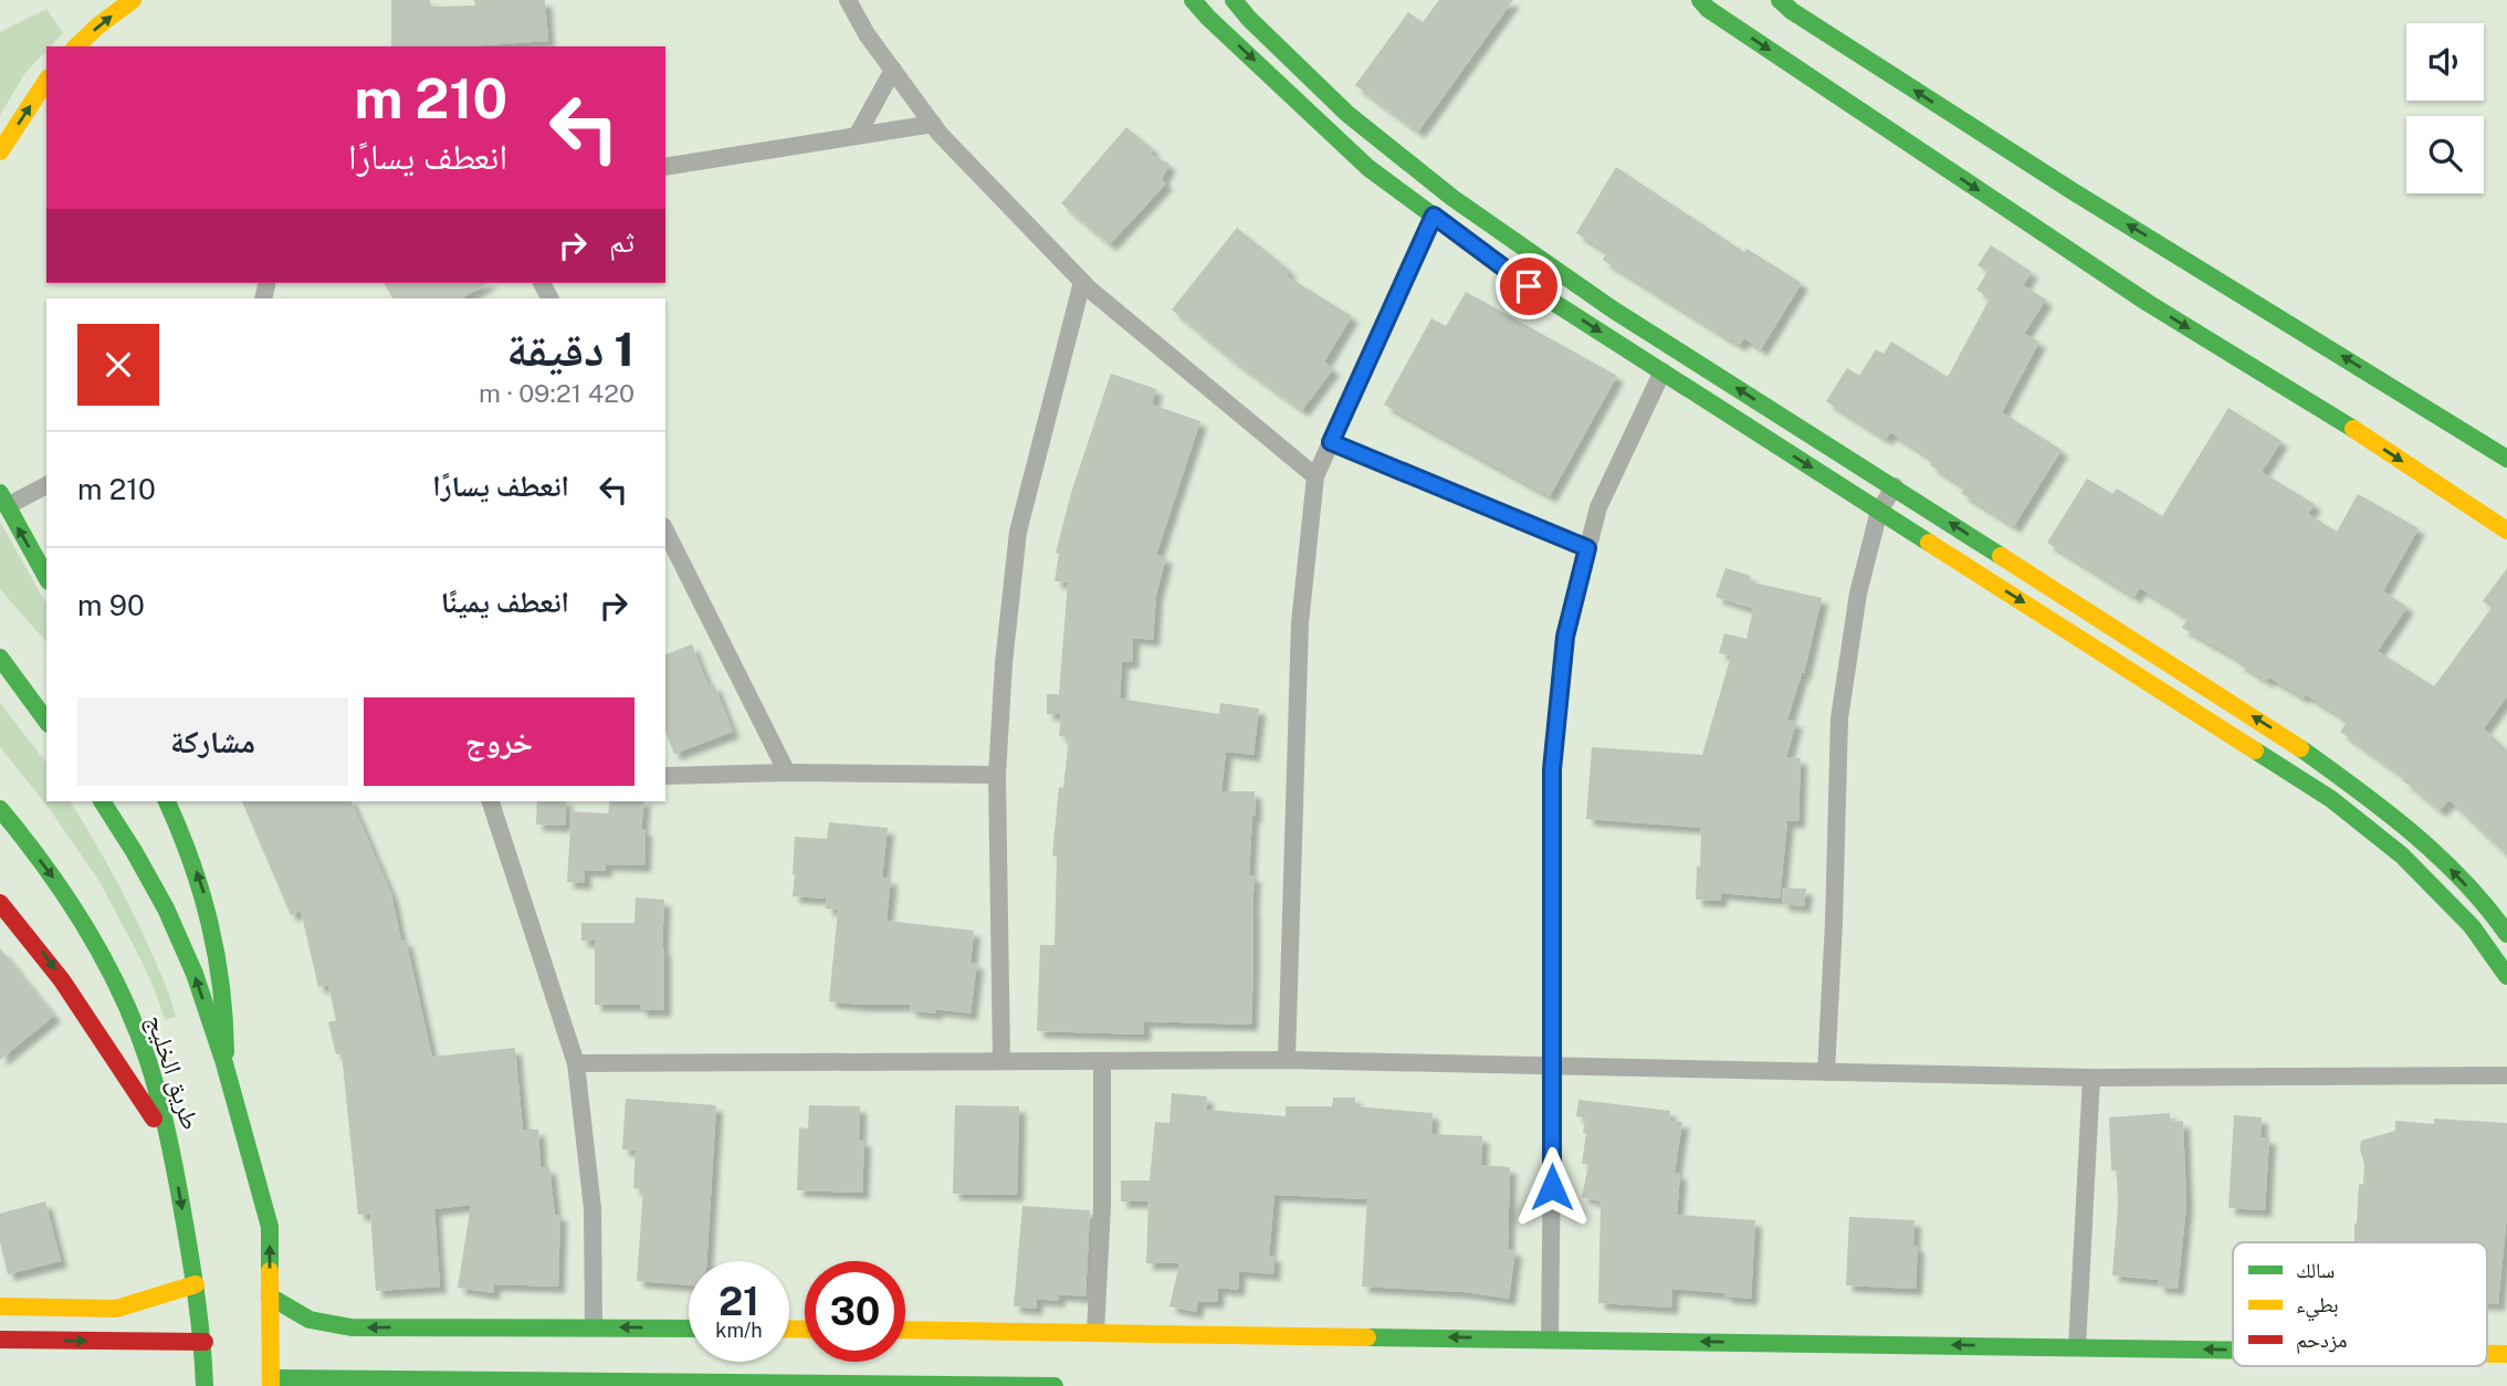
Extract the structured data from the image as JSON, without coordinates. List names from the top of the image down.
{
  "streets": {
    "street": ["طريق الخليج"]
  },
  "legend": ["سالك", "بطيء", "مزدحم"],
  "page": {
    "turn": ["210 m", "انعطف يسارًا"],
    "then": "ثم",
    "heading": ["1 دقيقة", "420 m · 09:21"],
    "list": [
      {
        "name": "انعطف يسارًا",
        "value": "210 m"
      },
      {
        "name": "انعطف يمينًا",
        "value": "90 m"
      }
    ],
    "buttons": ["خروج", "مشاركة"],
    "speed": "21 km/h",
    "limit": "30"
  }
}
